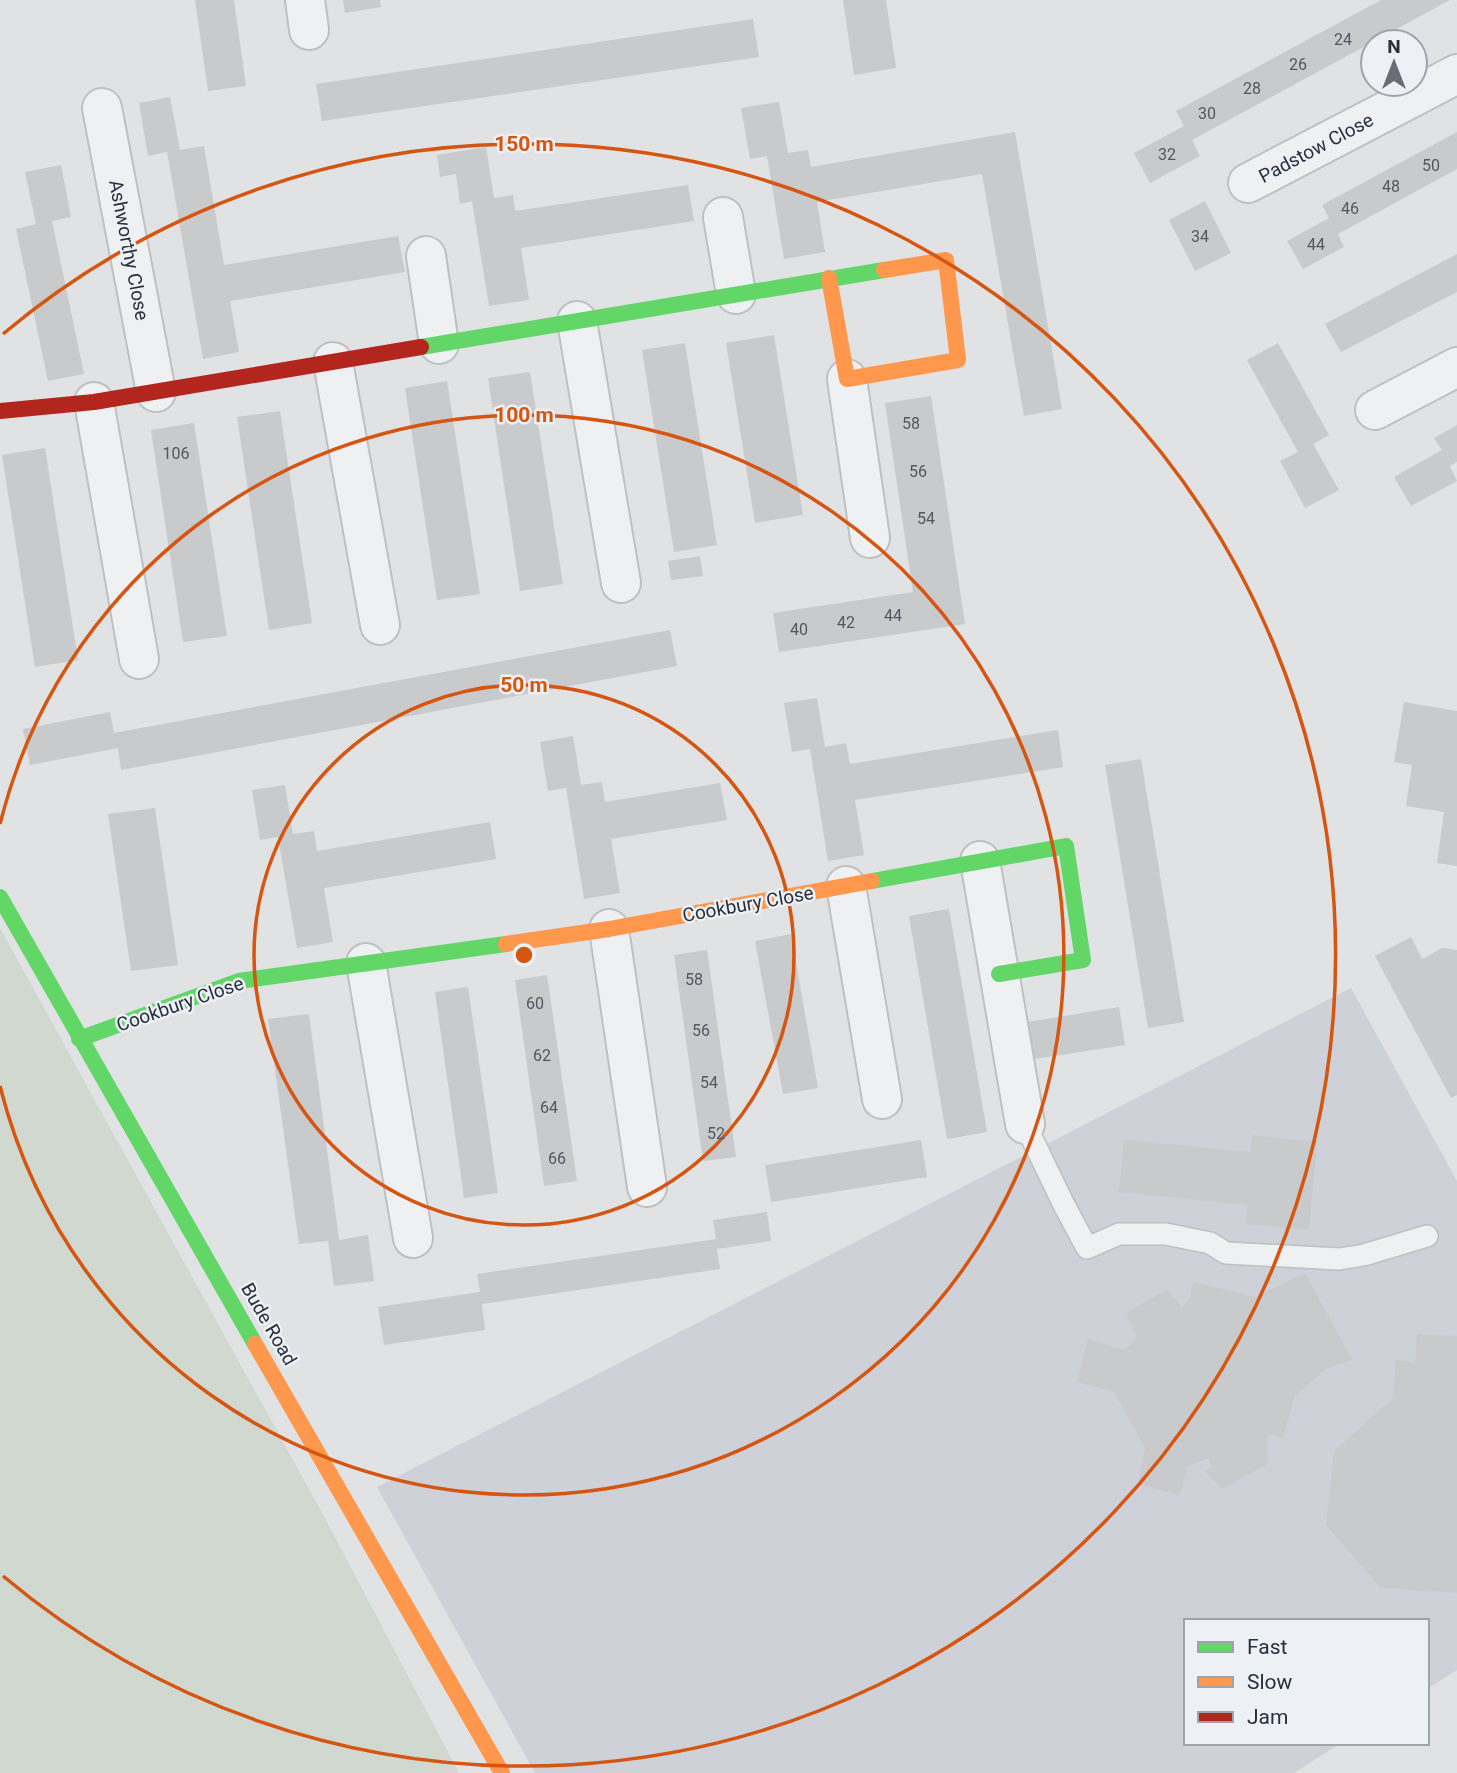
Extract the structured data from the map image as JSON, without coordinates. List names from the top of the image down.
{
  "streets": {
    "street": [
      "Padstow Close",
      "Ashworthy Close",
      "Cookbury Close",
      "Bude Road"
    ]
  },
  "crossings": [
    ["Cookbury Close", "Bude Road"]
  ],
  "house_numbers": [
    "24",
    "26",
    "28",
    "30",
    "32",
    "50",
    "48",
    "46",
    "34",
    "44",
    "58",
    "106",
    "56",
    "54",
    "44",
    "42",
    "40",
    "58",
    "60",
    "56",
    "62",
    "54",
    "64",
    "52",
    "66"
  ],
  "legend": ["Fast", "Slow", "Jam"],
  "north": "top",
  "rings": ["150 m", "100 m", "50 m"]
}
